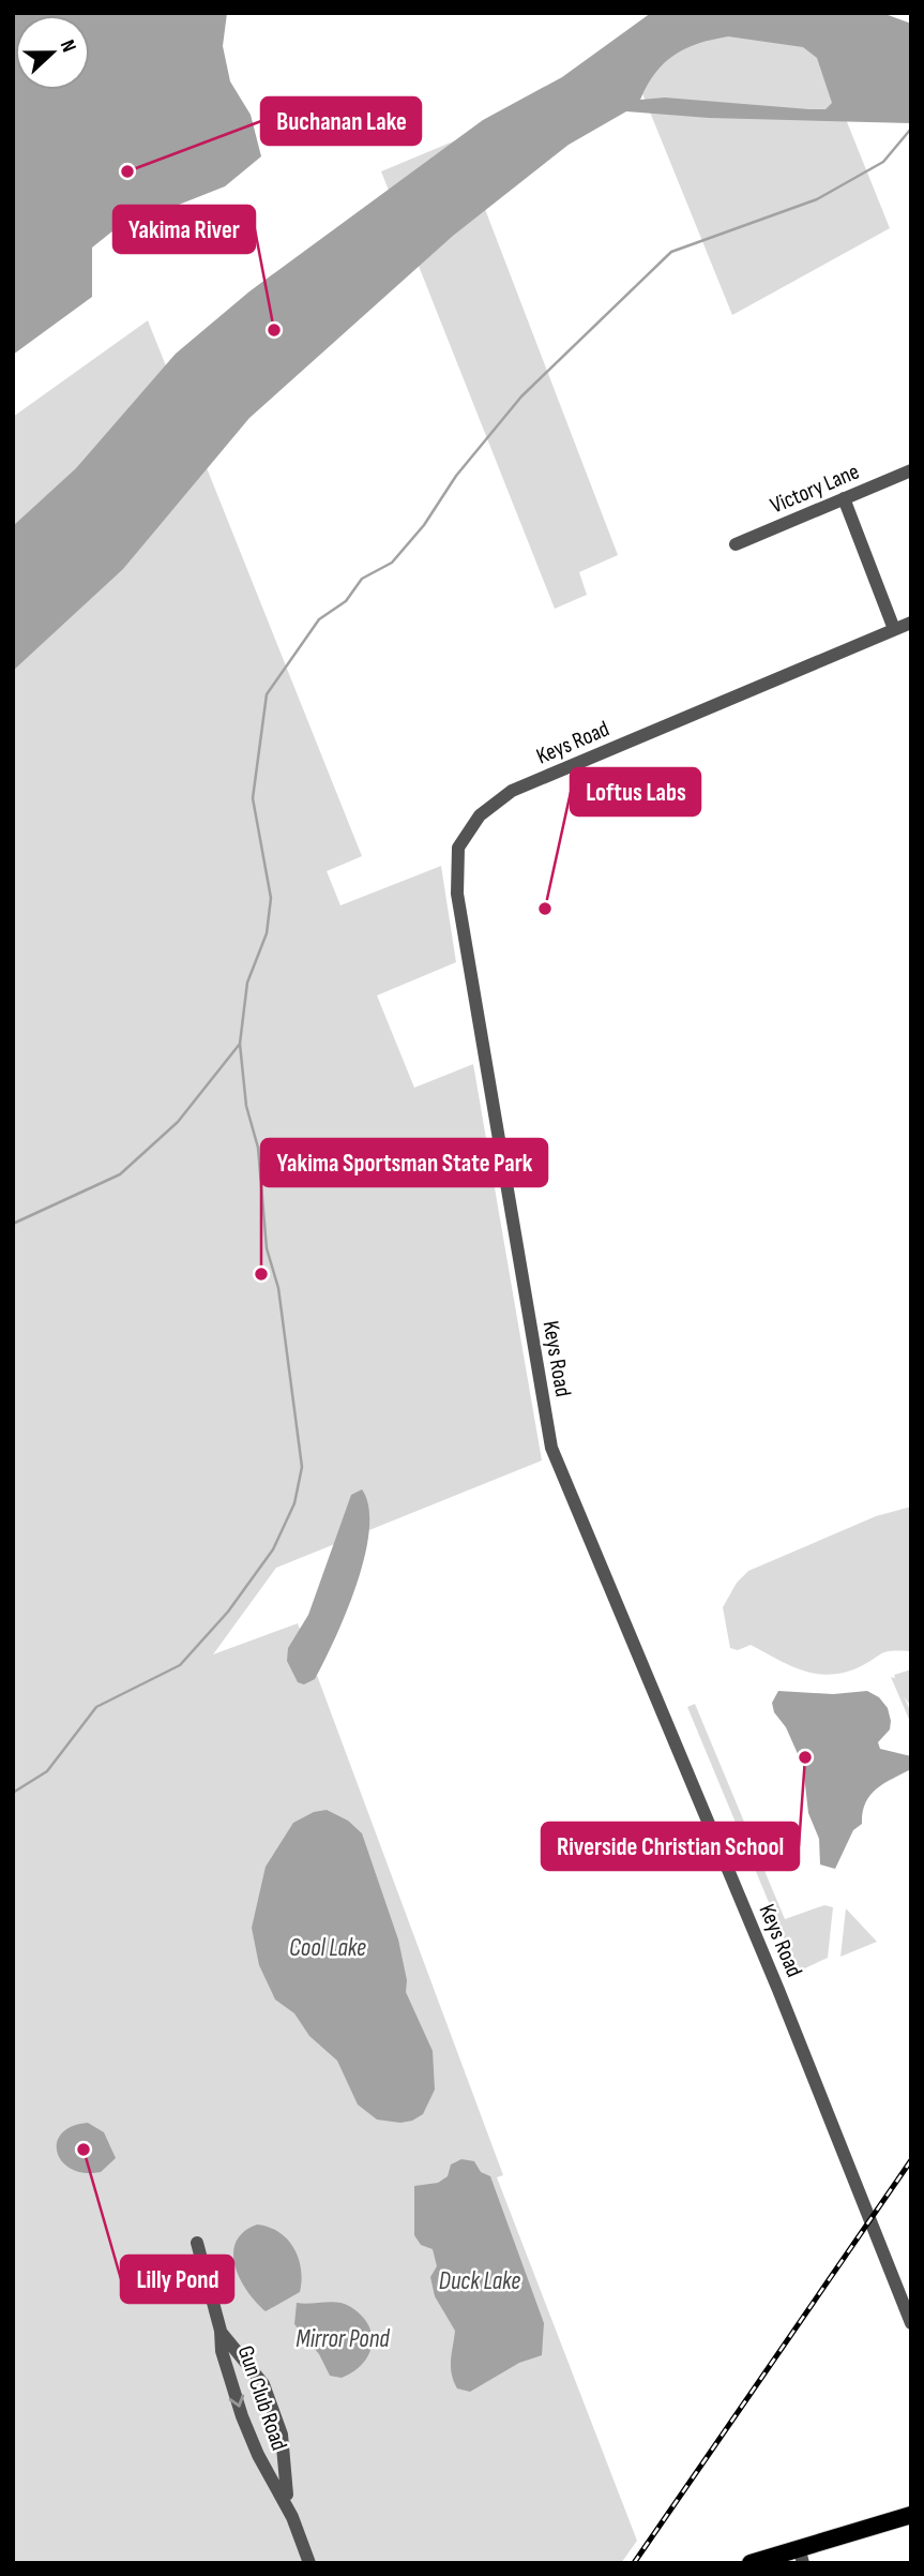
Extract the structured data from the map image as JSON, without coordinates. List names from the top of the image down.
{
  "streets": {
    "street": ["Victory Lane", "Keys Road", "Gun Club Road"]
  },
  "water": ["Cool Lake", "Duck Lake", "Mirror Pond"],
  "places": [
    "Buchanan Lake",
    "Yakima River",
    "Loftus Labs",
    "Yakima Sportsman State Park",
    "Riverside Christian School",
    "Lilly Pond"
  ],
  "north": "right"
}
